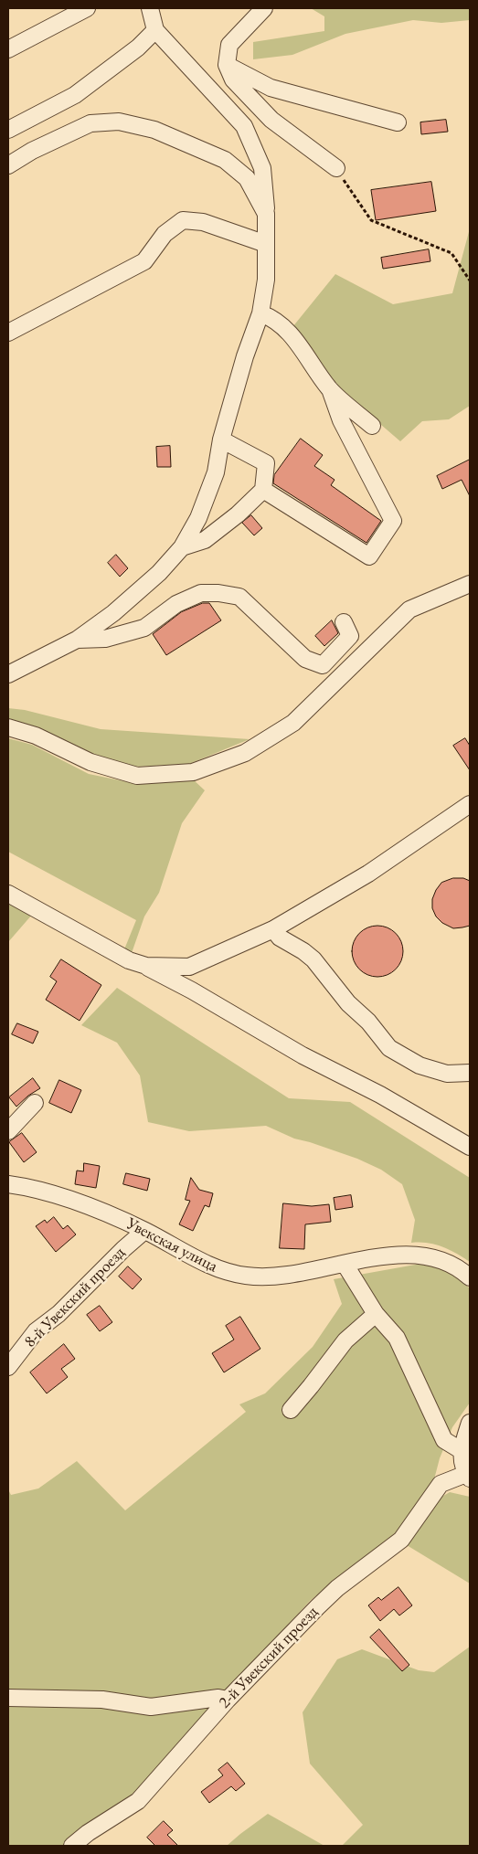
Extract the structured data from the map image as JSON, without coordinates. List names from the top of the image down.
{
  "streets": {
    "street": ["Увекская улица", "8-й Увекский проезд", "2-й Увекский проезд"]
  },
  "crossings": [
    ["Увекская улица", "8-й Увекский проезд"]
  ]
}
